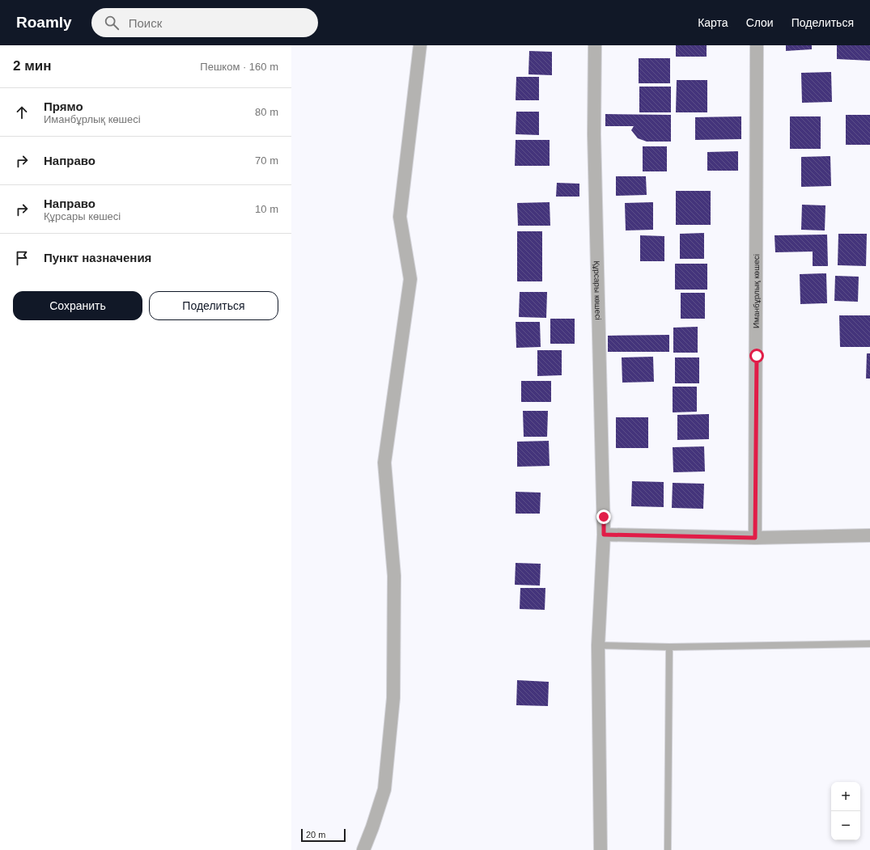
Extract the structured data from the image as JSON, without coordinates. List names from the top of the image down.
{
  "streets": {
    "street": ["Құрсары көшесі", "Иманбұрлық көшесі"]
  },
  "scale_bar": "20 m",
  "page": {
    "header": "Roamly",
    "search": "Поиск",
    "nav": ["Карта", "Слои", "Поделиться"],
    "heading": ["2 мин", "Пешком · 160 m"],
    "list": [
      ["Прямо", "Иманбұрлық көшесі", "80 m"],
      ["Направо", "70 m"],
      ["Направо", "Құрсары көшесі", "10 m"],
      "Пункт назначения"
    ],
    "buttons": ["Сохранить", "Поделиться"],
    "map_buttons": ["+", "−"],
    "scale": "20 m"
  }
}
